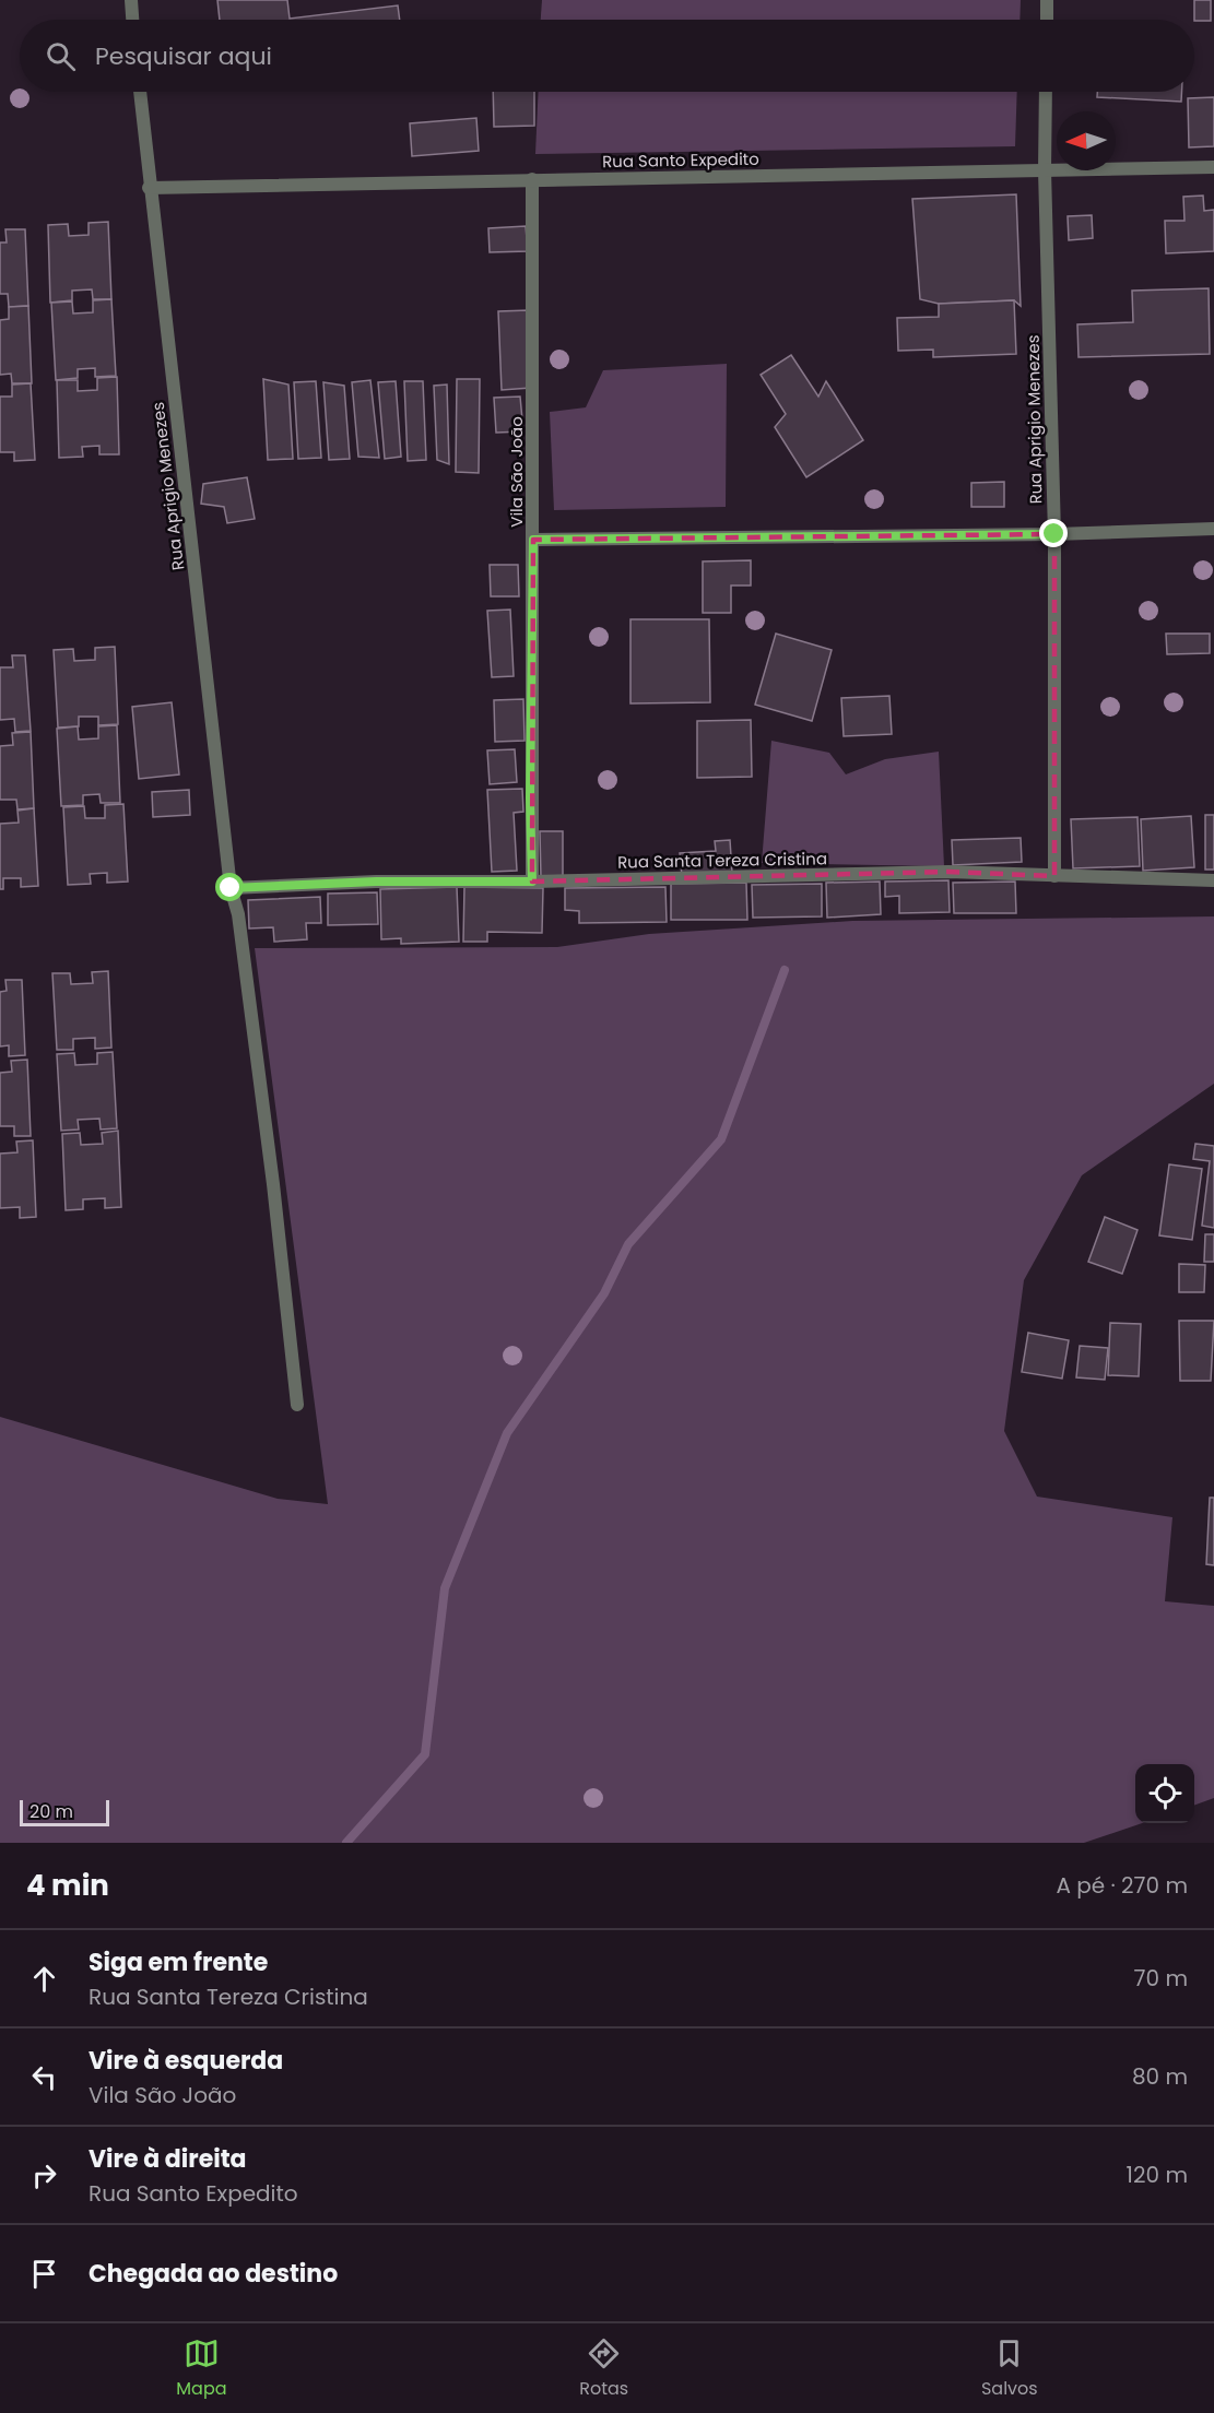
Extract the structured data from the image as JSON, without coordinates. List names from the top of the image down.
{
  "streets": {
    "street": [
      "Rua Santo Expedito",
      "Rua Aprigio Menezes",
      "Vila São João",
      "Rua Santa Tereza Cristina"
    ]
  },
  "crossings": [
    ["Rua Santo Expedito", "Rua Aprigio Menezes"],
    ["Rua Santo Expedito", "Vila São João"],
    ["Rua Aprigio Menezes", "Rua Santa Tereza Cristina"],
    ["Vila São João", "Rua Santa Tereza Cristina"]
  ],
  "scale_bar": "20 m",
  "north": "left",
  "page": {
    "search": "Pesquisar aqui",
    "scale": "20 m",
    "heading": ["4 min", "A pé · 270 m"],
    "list": [
      ["Siga em frente", "Rua Santa Tereza Cristina", "70 m"],
      ["Vire à esquerda", "Vila São João", "80 m"],
      ["Vire à direita", "Rua Santo Expedito", "120 m"],
      "Chegada ao destino"
    ],
    "nav": ["Mapa", "Rotas", "Salvos"]
  }
}
